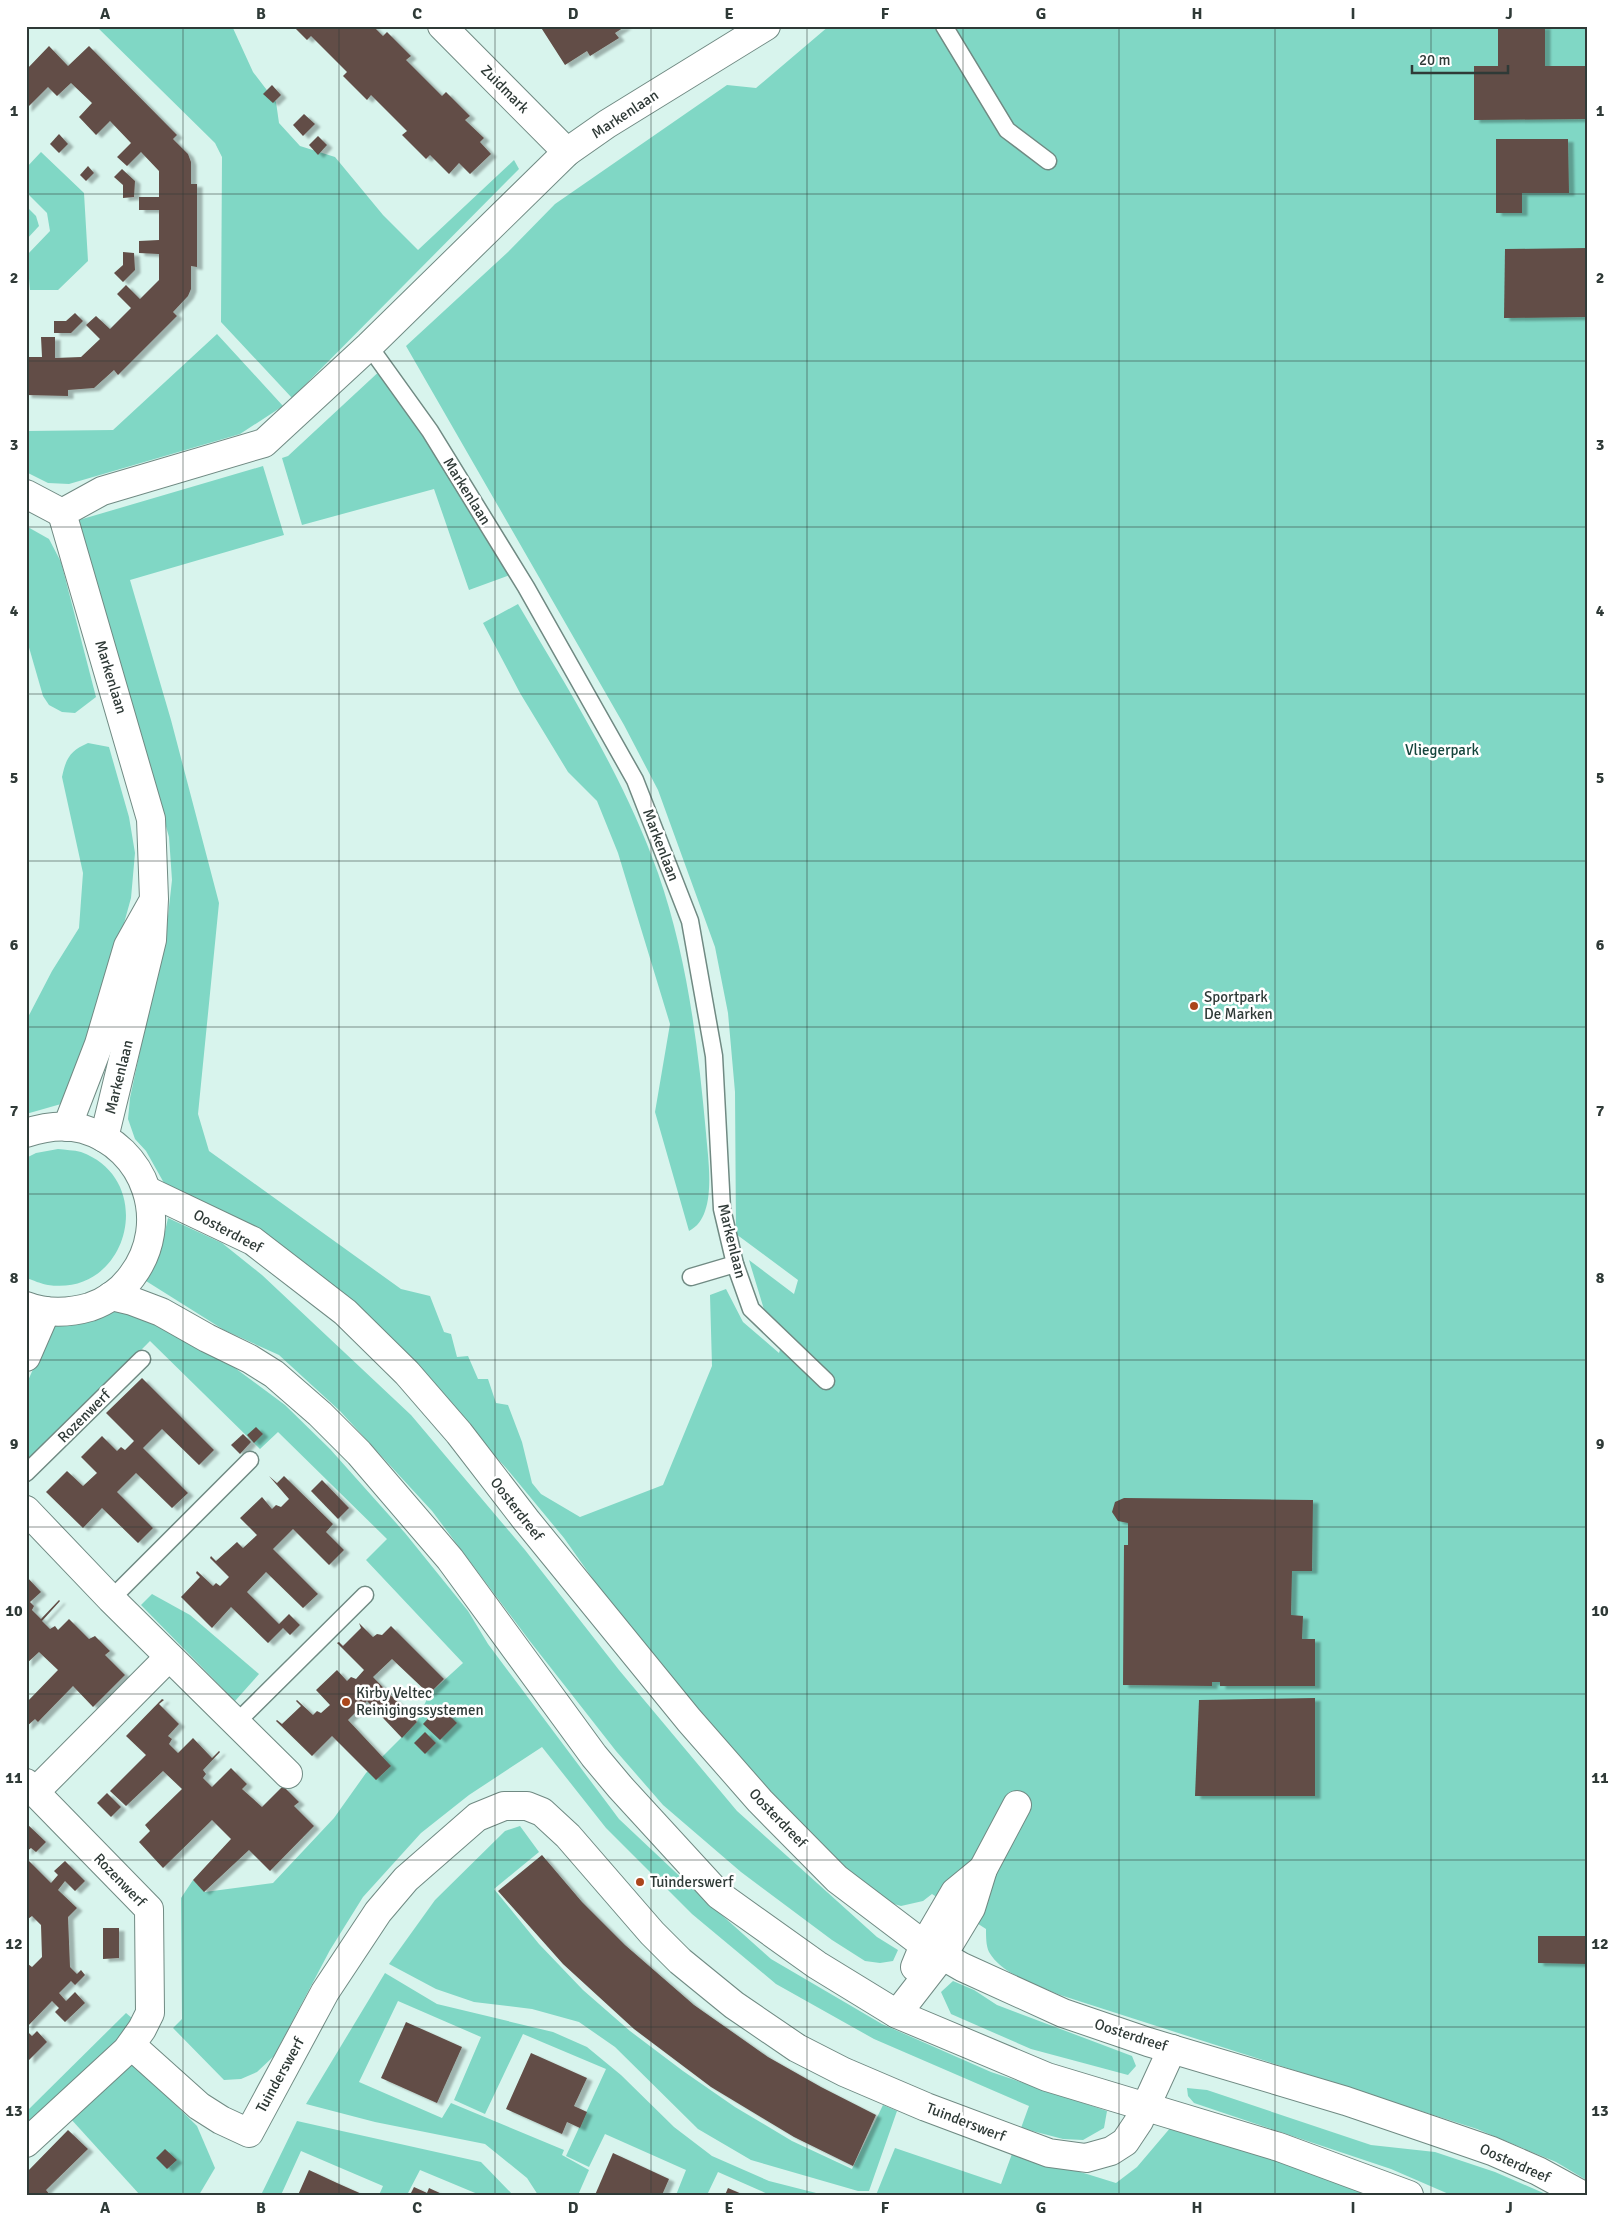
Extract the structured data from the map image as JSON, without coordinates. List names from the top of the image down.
{
  "streets": {
    "street": [
      "Zuidmark",
      "Markenlaan",
      "Oosterdreef",
      "Rozenwerf",
      "Tuinderswerf"
    ]
  },
  "crossings": [
    ["Zuidmark", "Markenlaan"],
    ["Oosterdreef", "Tuinderswerf"],
    ["Rozenwerf", "Tuinderswerf"]
  ],
  "parks": ["Vliegerpark"],
  "places": ["Sportpark De Marken", "Kirby Veltec Reinigingssystemen", "Tuinderswerf"],
  "scale_bar": "20 m",
  "grid": {
    "columns": [
      "A",
      "B",
      "C",
      "D",
      "E",
      "F",
      "G",
      "H",
      "I",
      "J"
    ],
    "rows": [
      "1",
      "2",
      "3",
      "4",
      "5",
      "6",
      "7",
      "8",
      "9",
      "10",
      "11",
      "12",
      "13"
    ]
  }
}
